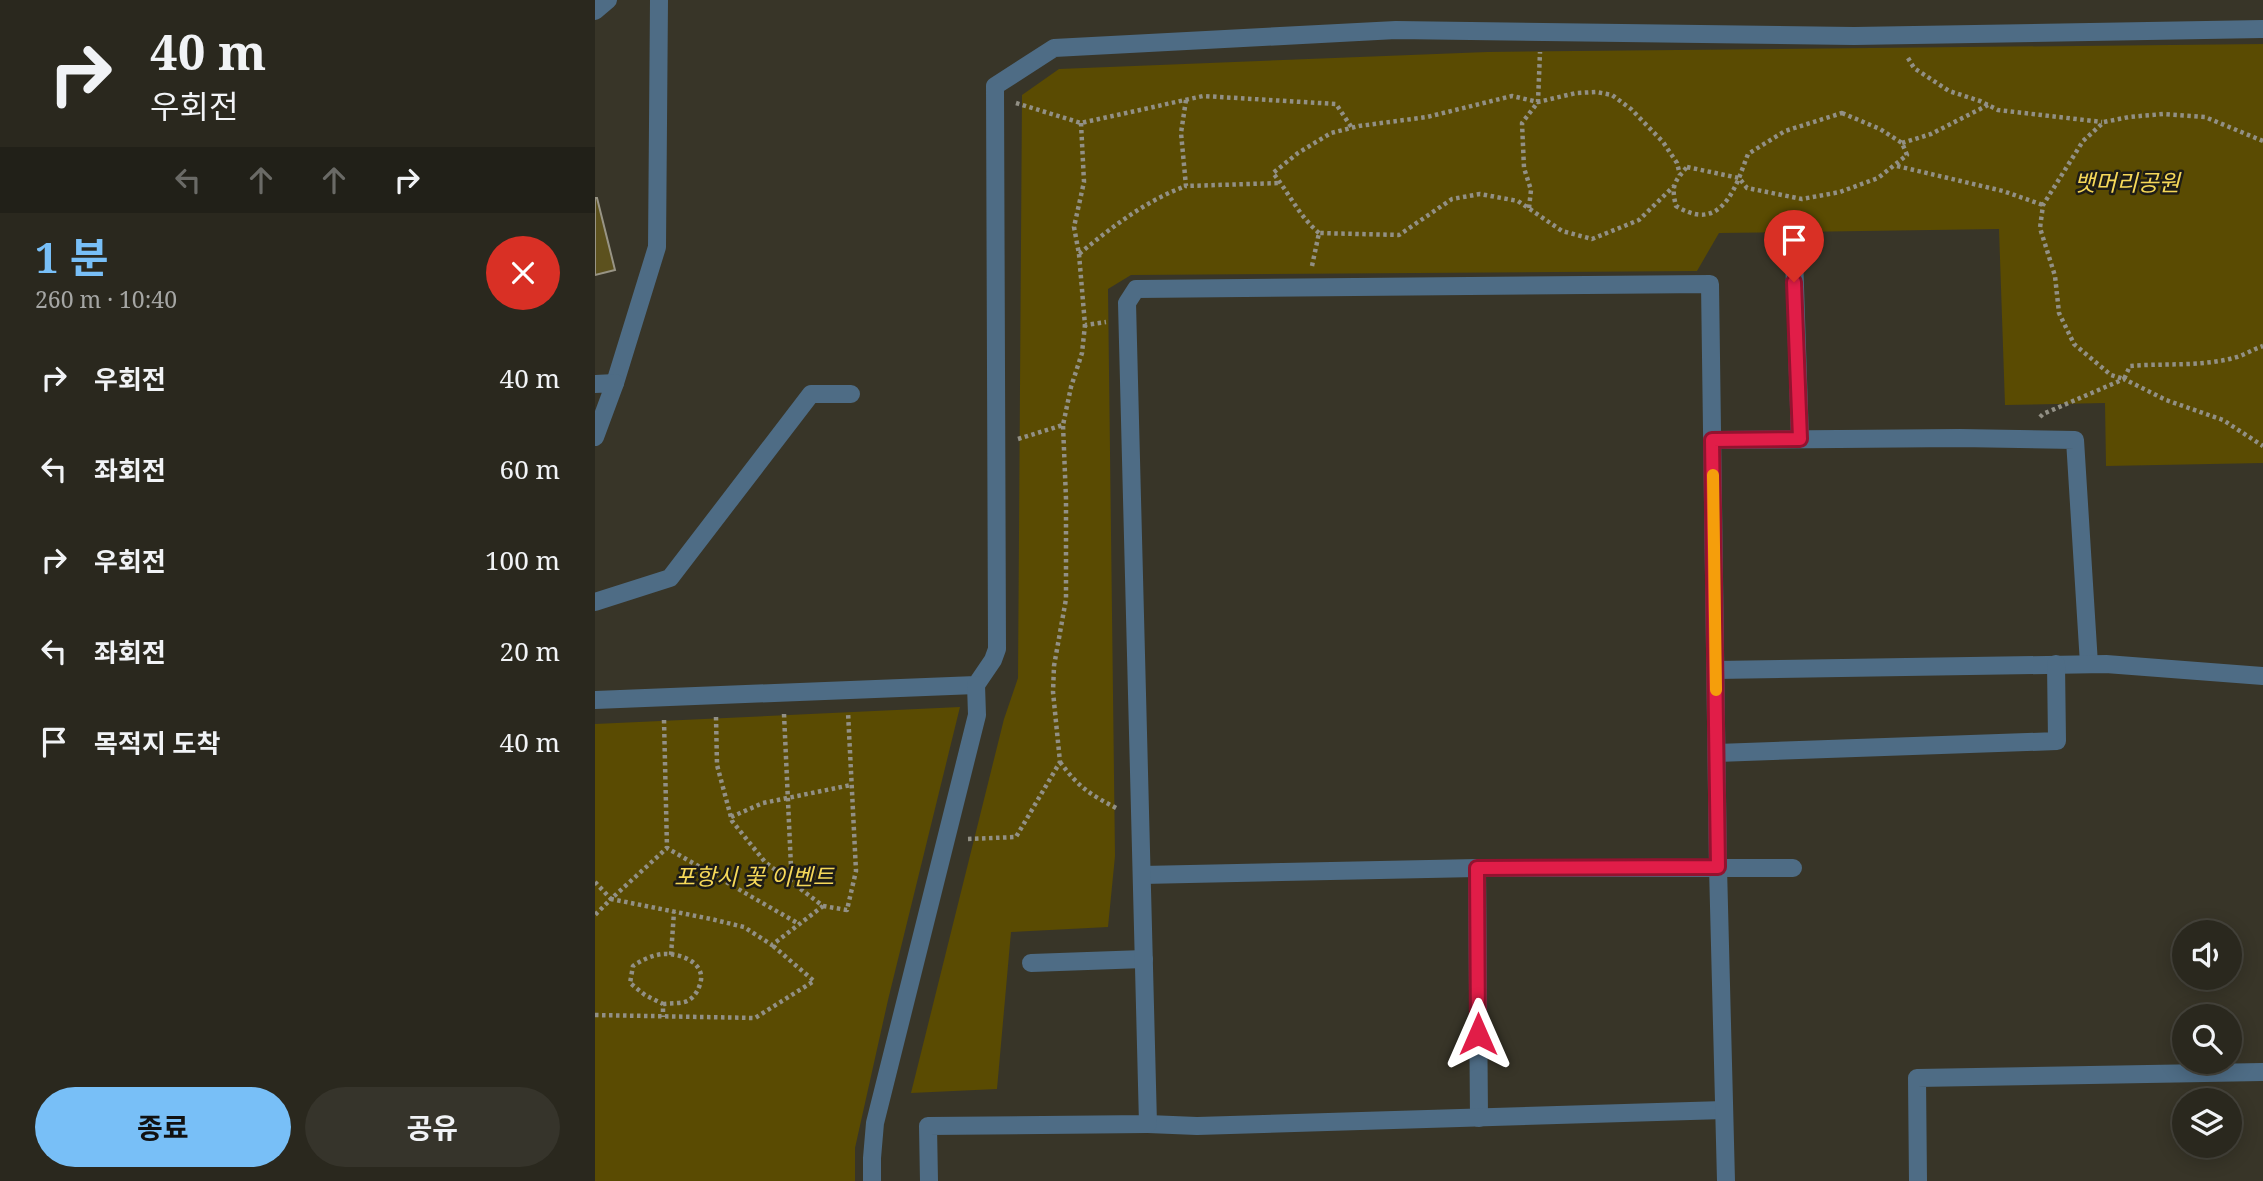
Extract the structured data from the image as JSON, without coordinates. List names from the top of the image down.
{
  "parks": ["뱃머리공원", "포항시 꽃 이벤트"],
  "page": {
    "turn": ["40 m", "우회전"],
    "heading": ["1 분", "260 m · 10:40"],
    "list": [
      {
        "name": "우회전",
        "value": "40 m"
      },
      {
        "name": "좌회전",
        "value": "60 m"
      },
      {
        "name": "우회전",
        "value": "100 m"
      },
      {
        "name": "좌회전",
        "value": "20 m"
      },
      {
        "name": "목적지 도착",
        "value": "40 m"
      }
    ],
    "buttons": ["종료", "공유"]
  }
}
